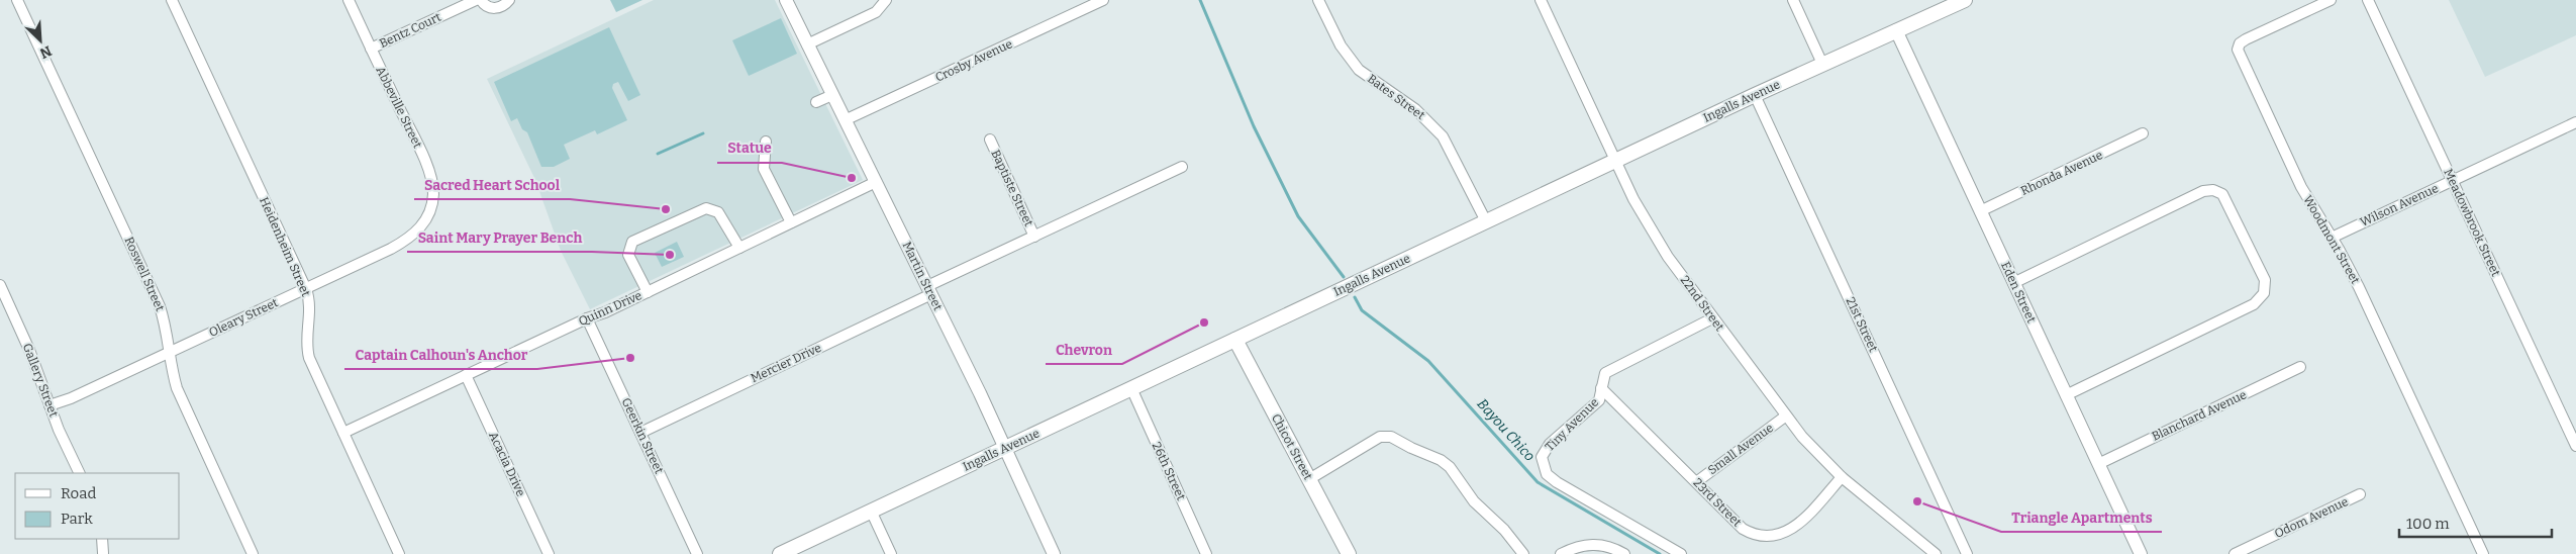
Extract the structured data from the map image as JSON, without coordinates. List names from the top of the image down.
{
  "streets": {
    "main road": ["Ingalls Avenue", "Chicot Street"],
    "street": [
      "Bentz Court",
      "Crosby Avenue",
      "Bates Street",
      "Abbeville Street",
      "Rhonda Avenue",
      "Baptiste Street",
      "Wilson Avenue",
      "Meadowbrook Street",
      "Woodmont Street",
      "Heidenheim Street",
      "Roswell Street",
      "Martin Street",
      "Eden Street",
      "22nd Street",
      "Quinn Drive",
      "Oleary Street",
      "21st Street",
      "Mercier Drive",
      "Gallery Street",
      "Blanchard Avenue",
      "Tiny Avenue",
      "Geerkin Street",
      "Small Avenue",
      "Acacia Drive",
      "26th Street",
      "23rd Street",
      "Odom Avenue"
    ]
  },
  "crossings": [
    ["Bentz Court", "Abbeville Street"],
    ["Crosby Avenue", "Martin Street"],
    ["Bates Street", "Ingalls Avenue"],
    ["Ingalls Avenue", "Martin Street"],
    ["Ingalls Avenue", "Eden Street"],
    ["Ingalls Avenue", "22nd Street"],
    ["Ingalls Avenue", "21st Street"],
    ["Ingalls Avenue", "Chicot Street"],
    ["Ingalls Avenue", "26th Street"],
    ["Abbeville Street", "Oleary Street"],
    ["Rhonda Avenue", "Eden Street"],
    ["Baptiste Street", "Mercier Drive"],
    ["Wilson Avenue", "Meadowbrook Street"],
    ["Wilson Avenue", "Woodmont Street"],
    ["Heidenheim Street", "Quinn Drive"],
    ["Heidenheim Street", "Oleary Street"],
    ["Roswell Street", "Oleary Street"],
    ["Martin Street", "Quinn Drive"],
    ["Martin Street", "Mercier Drive"],
    ["Eden Street", "Blanchard Avenue"],
    ["22nd Street", "Tiny Avenue"],
    ["22nd Street", "Small Avenue"],
    ["22nd Street", "23rd Street"],
    ["Quinn Drive", "Geerkin Street"],
    ["Quinn Drive", "Acacia Drive"],
    ["Oleary Street", "Gallery Street"],
    ["Mercier Drive", "Geerkin Street"],
    ["Tiny Avenue", "23rd Street"],
    ["Small Avenue", "23rd Street"]
  ],
  "water": ["Bayou Chico"],
  "places": [
    "Statue",
    "Sacred Heart School",
    "Saint Mary Prayer Bench",
    "Chevron",
    "Captain Calhoun's Anchor",
    "Triangle Apartments"
  ],
  "legend": ["Road", "Park"],
  "scale_bar": "100 m",
  "north": "bottom right"
}
